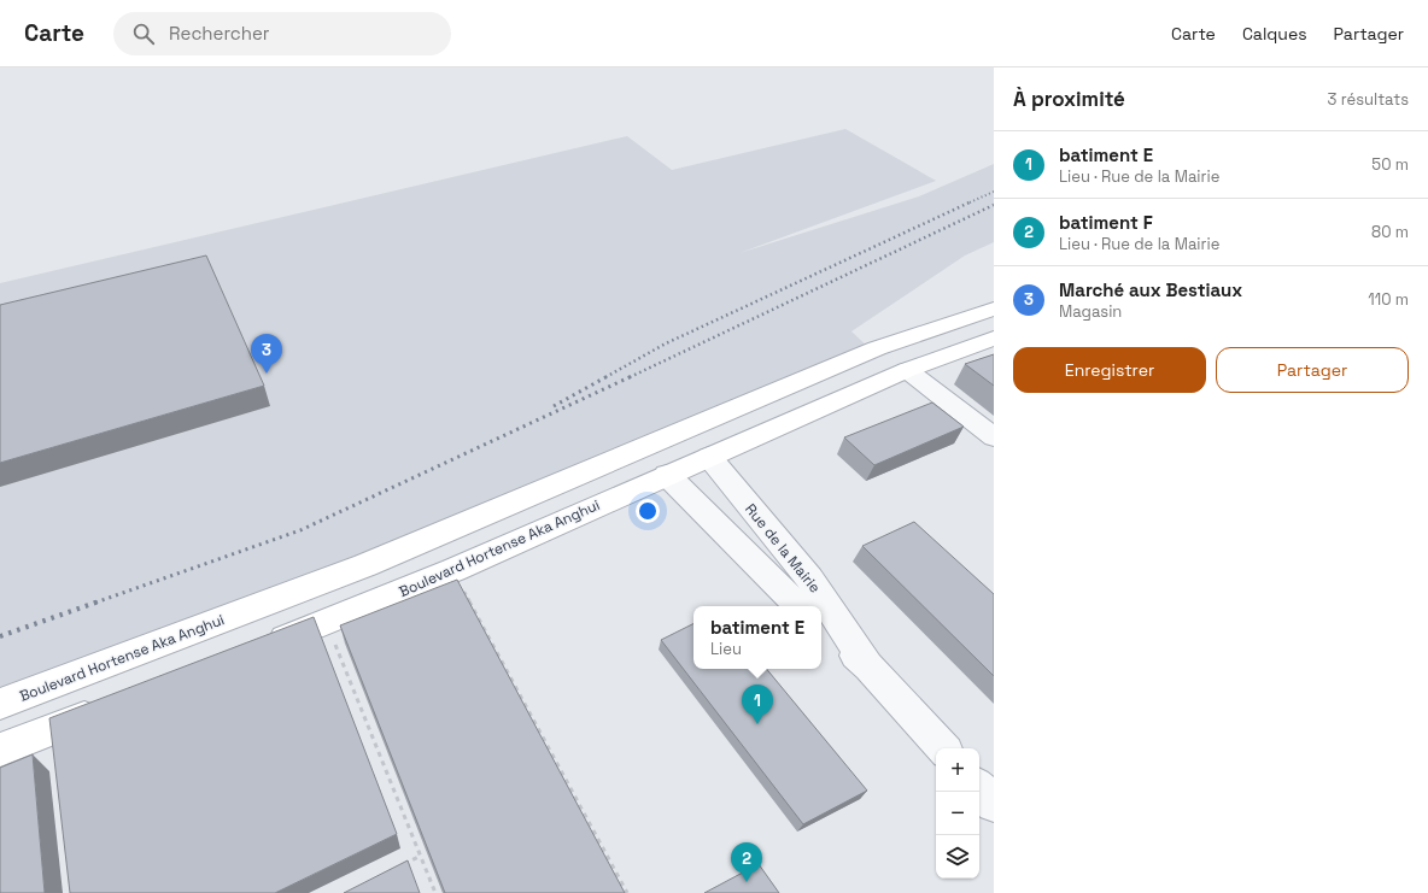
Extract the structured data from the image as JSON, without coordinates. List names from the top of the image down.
{
  "streets": {
    "main road": ["Boulevard Hortense Aka Anghui"],
    "street": ["Rue de la Mairie"]
  },
  "crossings": [
    ["Boulevard Hortense Aka Anghui", "Rue de la Mairie"]
  ],
  "page": {
    "header": "Carte",
    "search": "Rechercher",
    "nav": ["Carte", "Calques", "Partager"],
    "heading": ["À proximité", "3 résultats"],
    "list": [
      {
        "mark": "1",
        "name": "batiment E",
        "note": "Lieu · Rue de la Mairie",
        "value": "50 m"
      },
      {
        "mark": "2",
        "name": "batiment F",
        "note": "Lieu · Rue de la Mairie",
        "value": "80 m"
      },
      {
        "mark": "3",
        "name": "Marché aux Bestiaux",
        "note": "Magasin",
        "value": "110 m"
      }
    ],
    "buttons": ["Enregistrer", "Partager"],
    "pins": ["3", "1", "2"],
    "popup": ["batiment E", "Lieu"],
    "map_buttons": ["+", "−"]
  }
}
